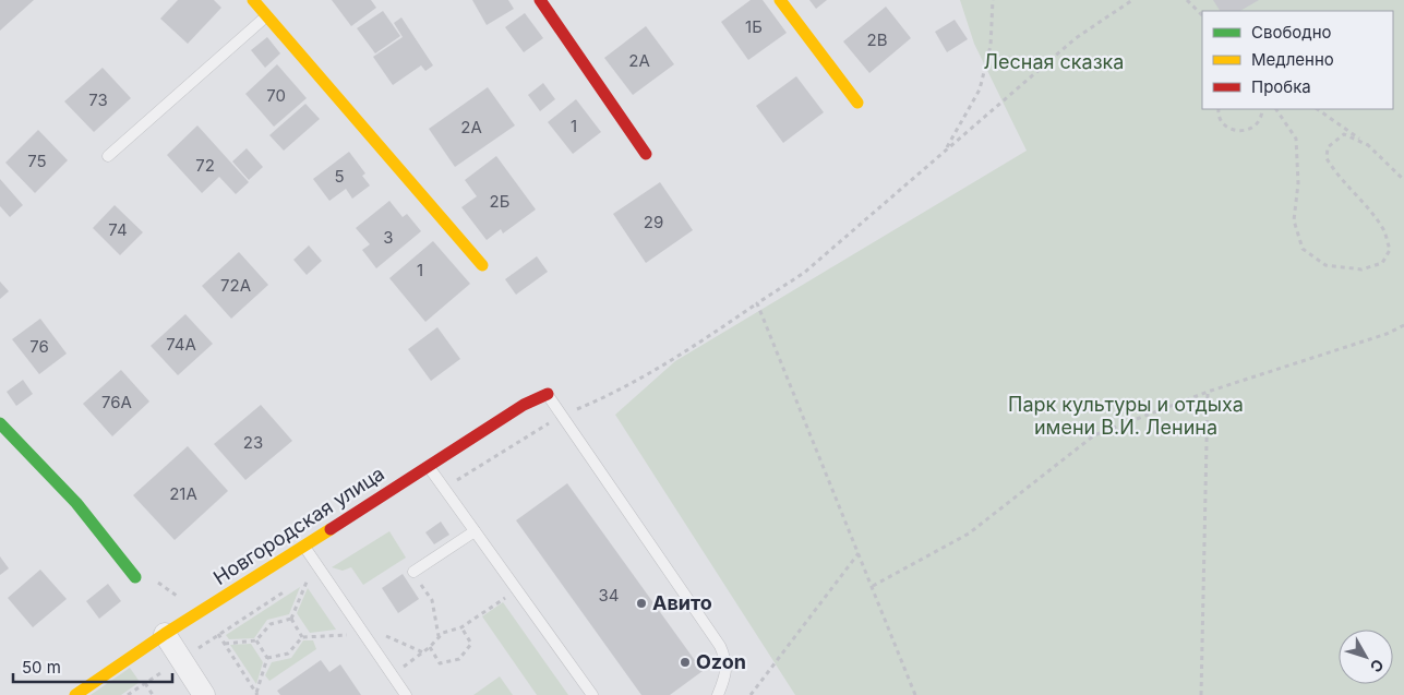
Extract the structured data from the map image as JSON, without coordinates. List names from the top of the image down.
{
  "streets": {
    "street": ["Новгородская улица"]
  },
  "parks": ["Лесная сказка", "Парк культуры и отдыха имени В.И. Ленина"],
  "places": ["Авито", "Ozon"],
  "house_numbers": [
    "1Б",
    "2В",
    "2А",
    "70",
    "73",
    "1",
    "2А",
    "75",
    "72",
    "5",
    "2Б",
    "29",
    "74",
    "3",
    "1",
    "72А",
    "74А",
    "76",
    "76А",
    "23",
    "21А",
    "34"
  ],
  "legend": ["Свободно", "Медленно", "Пробка"],
  "scale_bar": "50 m",
  "north": "bottom right"
}
